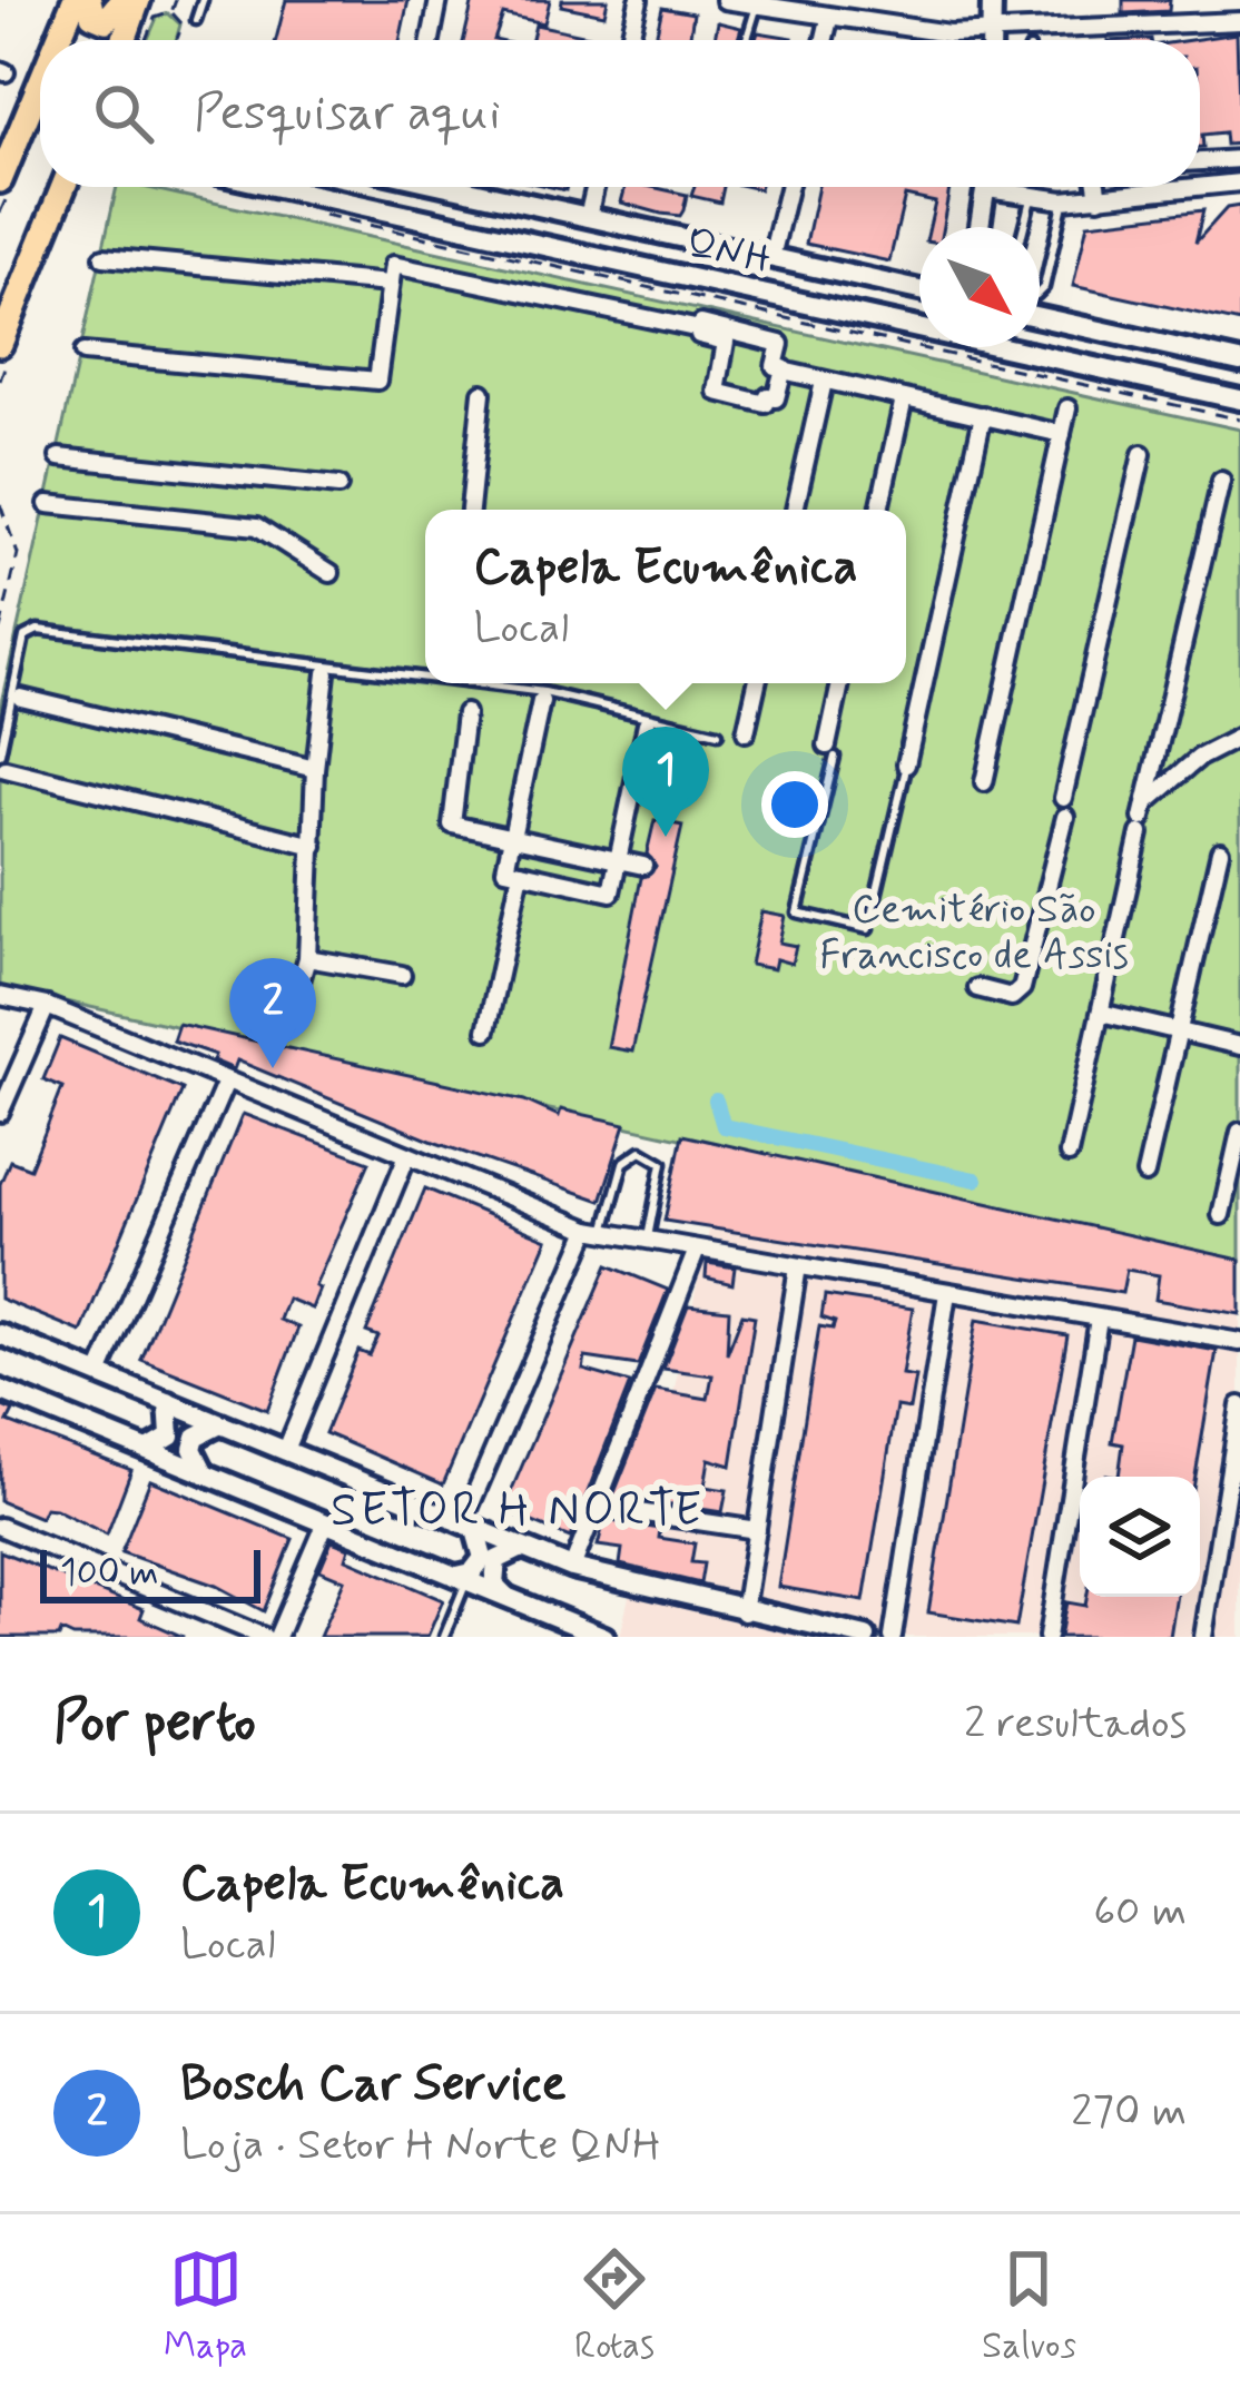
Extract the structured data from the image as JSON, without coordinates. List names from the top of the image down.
{
  "streets": {
    "street": ["QNH"]
  },
  "districts": ["SETOR H NORTE"],
  "parks": ["Cemitério São Francisco de Assis"],
  "scale_bar": "100 m",
  "north": "bottom right",
  "page": {
    "search": "Pesquisar aqui",
    "popup": ["Capela Ecumênica", "Local"],
    "pins": ["1", "2"],
    "scale": "100 m",
    "heading": ["Por perto", "2 resultados"],
    "list": [
      {
        "mark": "1",
        "name": "Capela Ecumênica",
        "note": "Local",
        "value": "60 m"
      },
      {
        "mark": "2",
        "name": "Bosch Car Service",
        "note": "Loja · Setor H Norte QNH",
        "value": "270 m"
      }
    ],
    "nav": ["Mapa", "Rotas", "Salvos"]
  }
}
